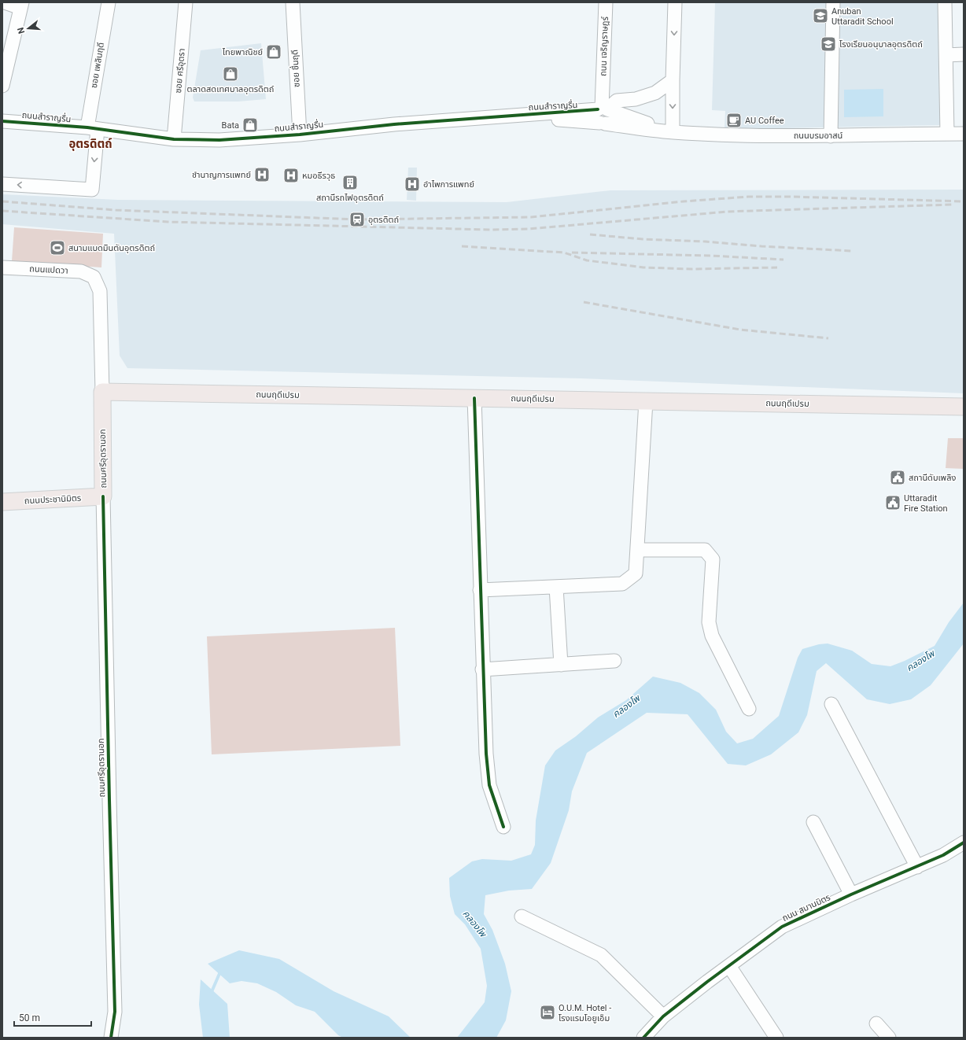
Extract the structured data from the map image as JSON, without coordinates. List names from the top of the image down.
{
  "streets": {
    "main road": ["ถนนฤดีเปรม", "ถนนศรีอุตรานอก", "ถนนประชานิมิตร"],
    "street": [
      "ถนน เจริญราษฎร์",
      "ซอย เพลินฤดี",
      "ซอย ชื่นฤดี",
      "ซอย ศรีอุตรา",
      "ถนนสำราญรื่น",
      "ถนนบรมอาสน์",
      "ถนนแปดวา",
      "ถนน สมานมิตร"
    ]
  },
  "crossings": [
    ["ถนน เจริญราษฎร์", "ถนนสำราญรื่น"],
    ["ถนน เจริญราษฎร์", "ถนนบรมอาสน์"],
    ["ซอย เพลินฤดี", "ถนนสำราญรื่น"],
    ["ซอย ชื่นฤดี", "ถนนสำราญรื่น"],
    ["ซอย ศรีอุตรา", "ถนนสำราญรื่น"],
    ["ถนนสำราญรื่น", "ถนนบรมอาสน์"],
    ["ถนนแปดวา", "ถนนศรีอุตรานอก"],
    ["ถนนฤดีเปรม", "ถนนศรีอุตรานอก"],
    ["ถนนศรีอุตรานอก", "ถนนประชานิมิตร"]
  ],
  "districts": ["อุตรดิตถ์"],
  "water": ["คลองโพ"],
  "places": {
    "school or university": ["Anuban Uttaradit School", "โรงเรียนอนุบาลอุตรดิตถ์"],
    "shop": ["ไทยพาณิชย์", "ตลาดสดเทศบาลอุตรดิตถ์", "Bata"],
    "cafe": ["AU Coffee"],
    "hospital": ["ชำนาญการแพทย์", "หมอธีรวุธ", "อำไพการแพทย์"],
    "building": ["สถานีรถไฟอุตรดิตถ์"],
    "station": ["อุตรดิตถ์"],
    "sports": ["สนามแบดมินตันอุตรดิตถ์"],
    "public building": ["สถานีดับเพลิง", "Uttaradit Fire Station"],
    "hotel": ["O.U.M. Hotel - โรงแรมโอยูเอ็ม"]
  },
  "scale_bar": "50 m",
  "north": "left"
}
